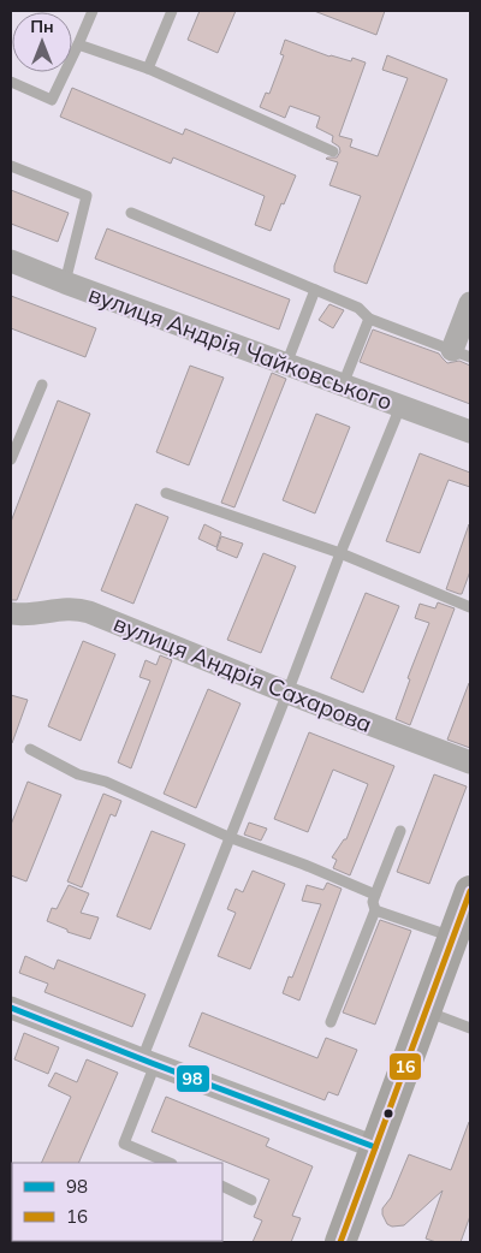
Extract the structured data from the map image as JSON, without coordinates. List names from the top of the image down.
{
  "streets": {
    "street": ["вулиця Андрія Чайковського", "вулиця Андрія Сахарова"]
  },
  "lines": ["transit line 16", "transit line 98"],
  "legend": ["98", "16"],
  "north": "top"
}
